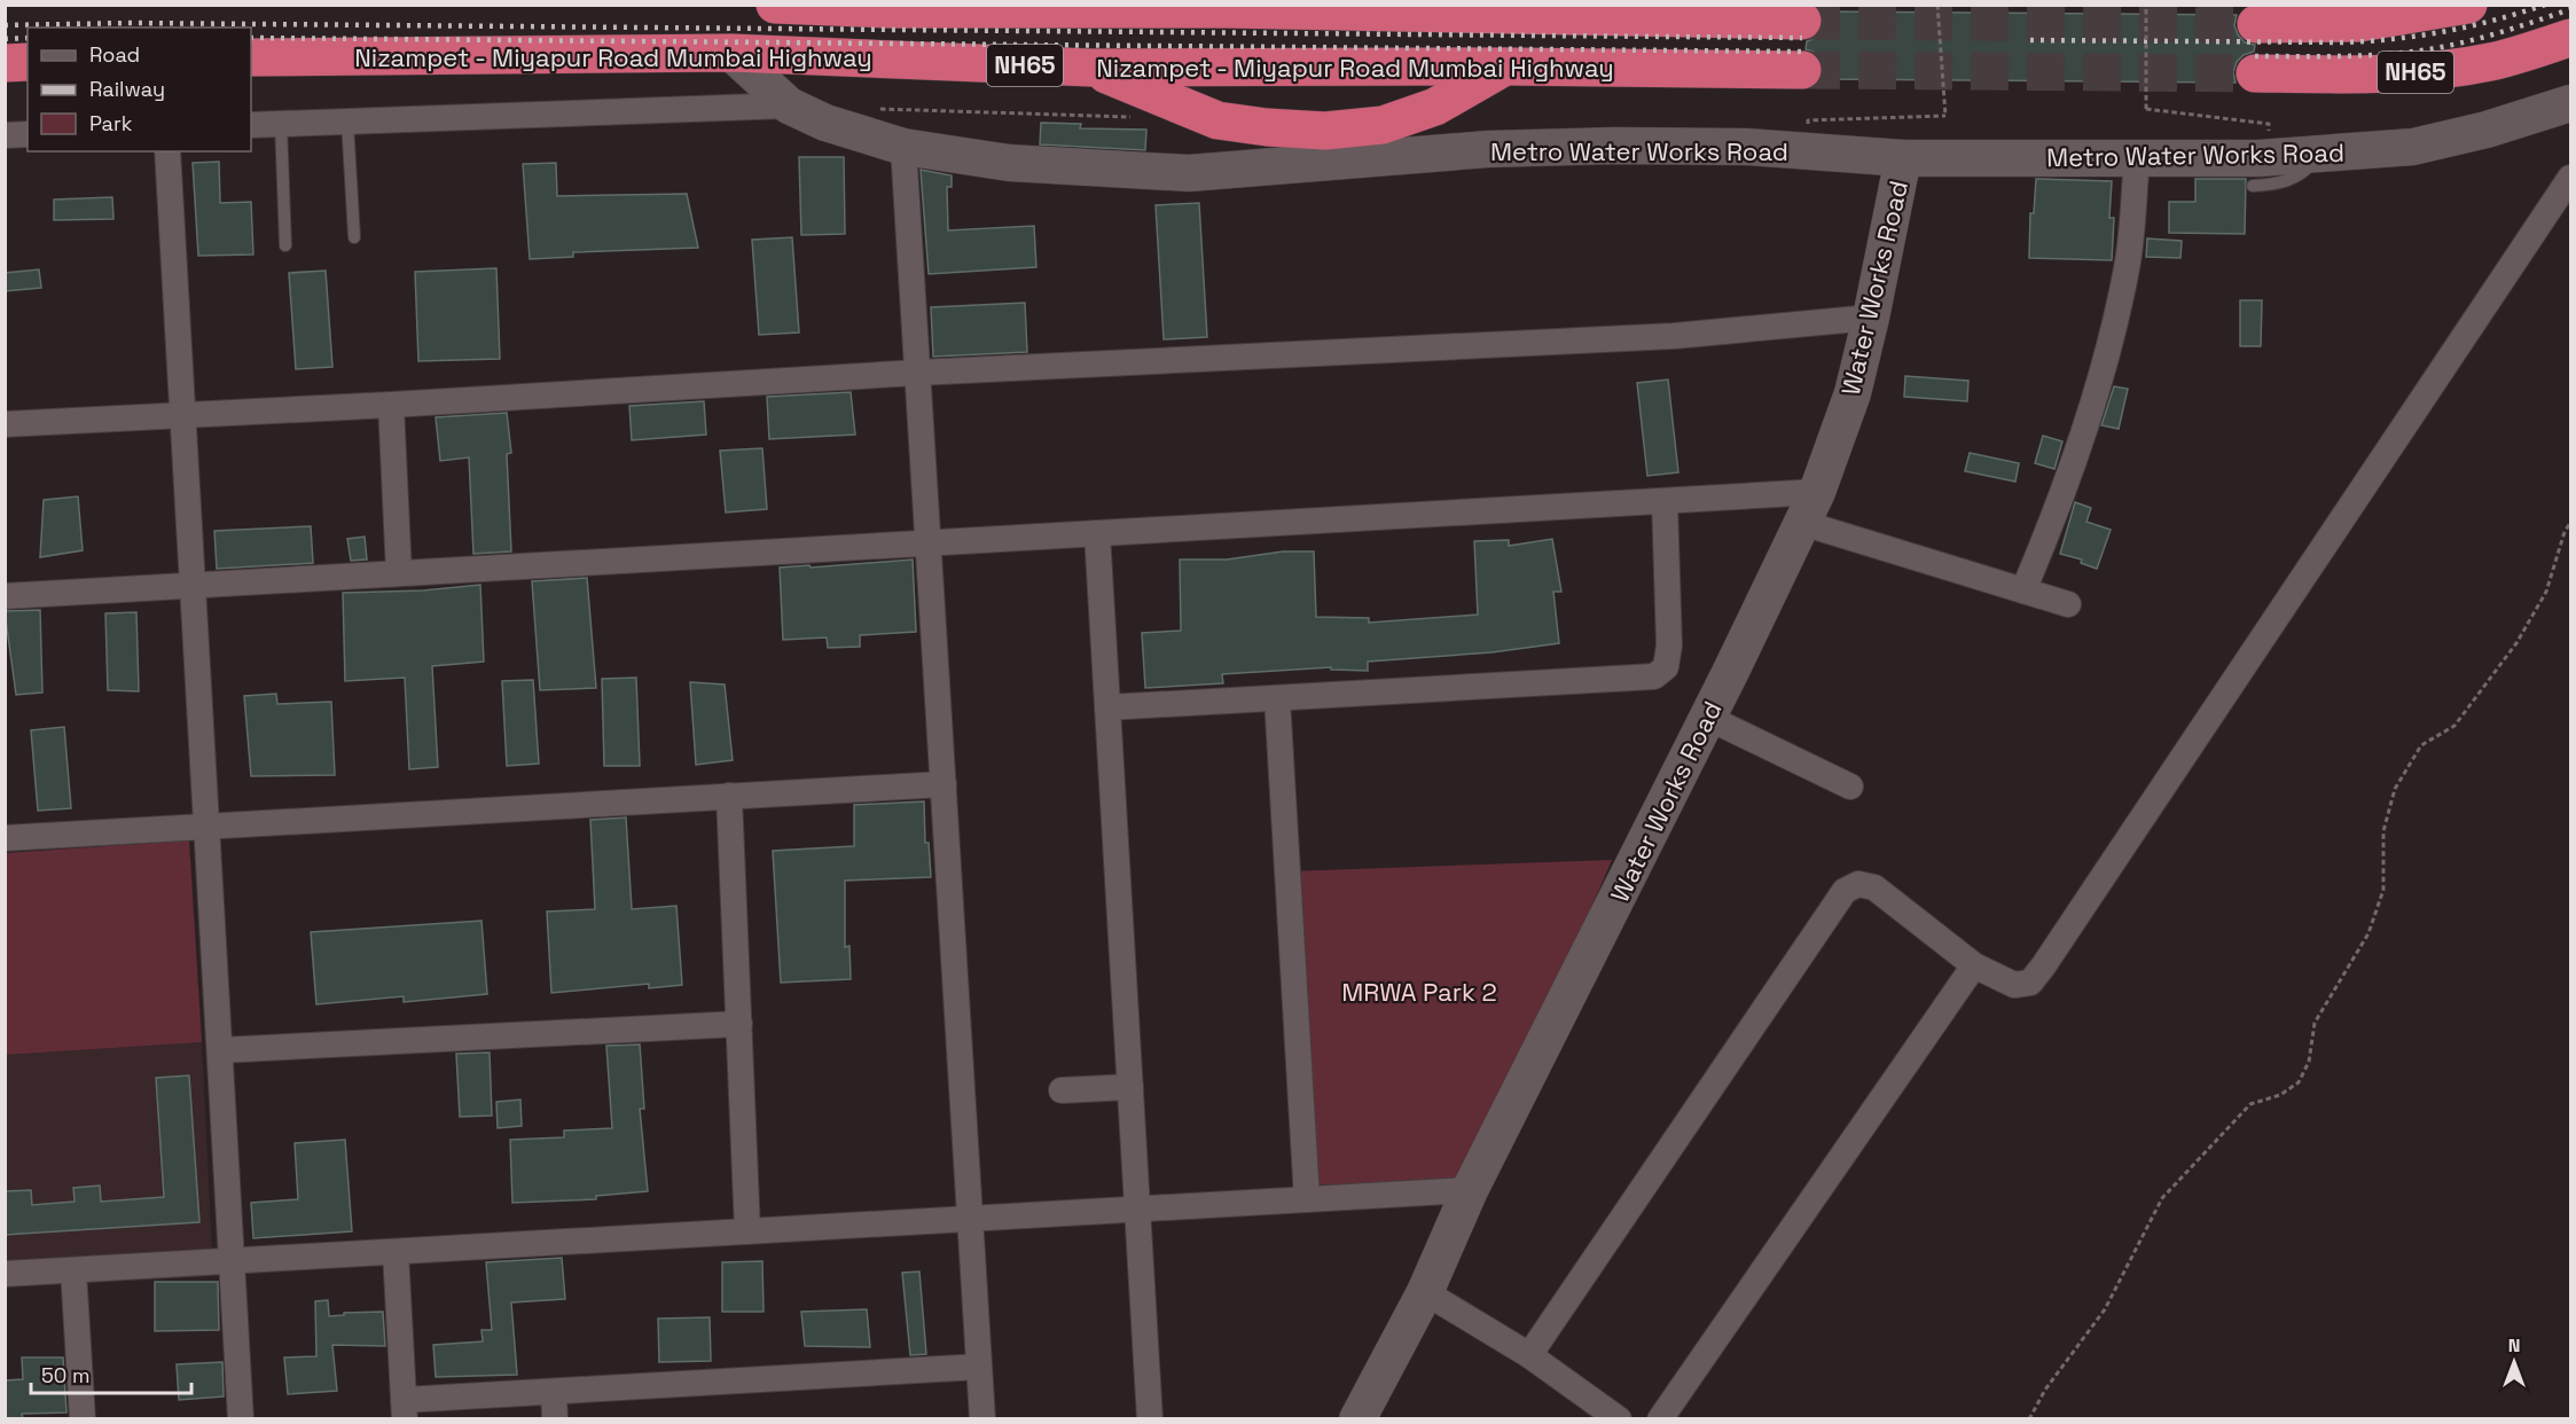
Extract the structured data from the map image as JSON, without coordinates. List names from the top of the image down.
{
  "streets": {
    "highway": ["Nizampet - Miyapur Road Mumbai Highway", "NH65"],
    "street": ["Metro Water Works Road", "Water Works Road"]
  },
  "crossings": [
    ["Nizampet - Miyapur Road Mumbai Highway", "Metro Water Works Road"],
    ["Metro Water Works Road", "Water Works Road"]
  ],
  "parks": ["MRWA Park 2"],
  "legend": ["Road", "Railway", "Park"],
  "scale_bar": "50 m",
  "north": "top"
}
